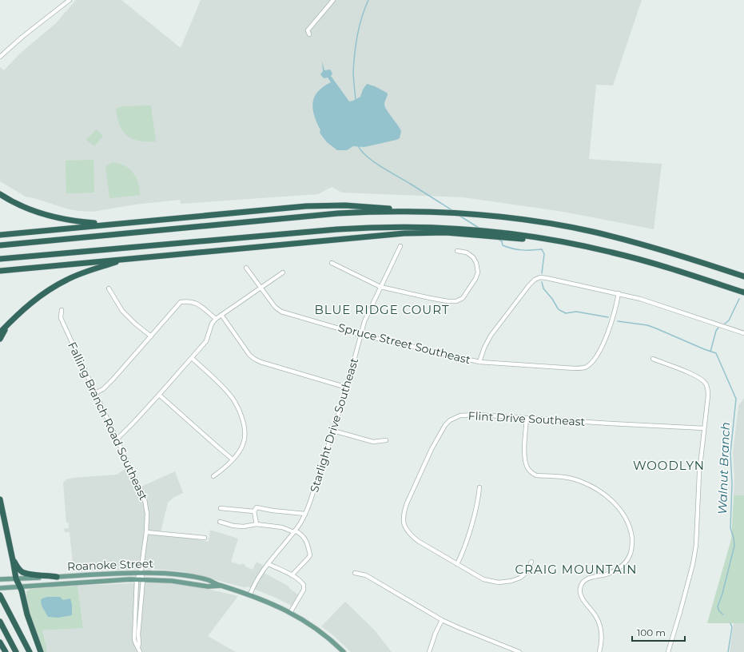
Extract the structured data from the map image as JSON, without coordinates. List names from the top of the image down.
{
  "streets": {
    "main road": ["Roanoke Street"],
    "street": [
      "Spruce Street Southeast",
      "Flint Drive Southeast",
      "Falling Branch Road Southeast",
      "Starlight Drive Southeast"
    ]
  },
  "crossings": [
    ["Spruce Street Southeast", "Starlight Drive Southeast"],
    ["Falling Branch Road Southeast", "Roanoke Street"],
    ["Starlight Drive Southeast", "Roanoke Street"]
  ],
  "districts": ["BLUE RIDGE COURT", "WOODLYN", "CRAIG MOUNTAIN"],
  "water": ["Walnut Branch"],
  "scale_bar": "100 m"
}
